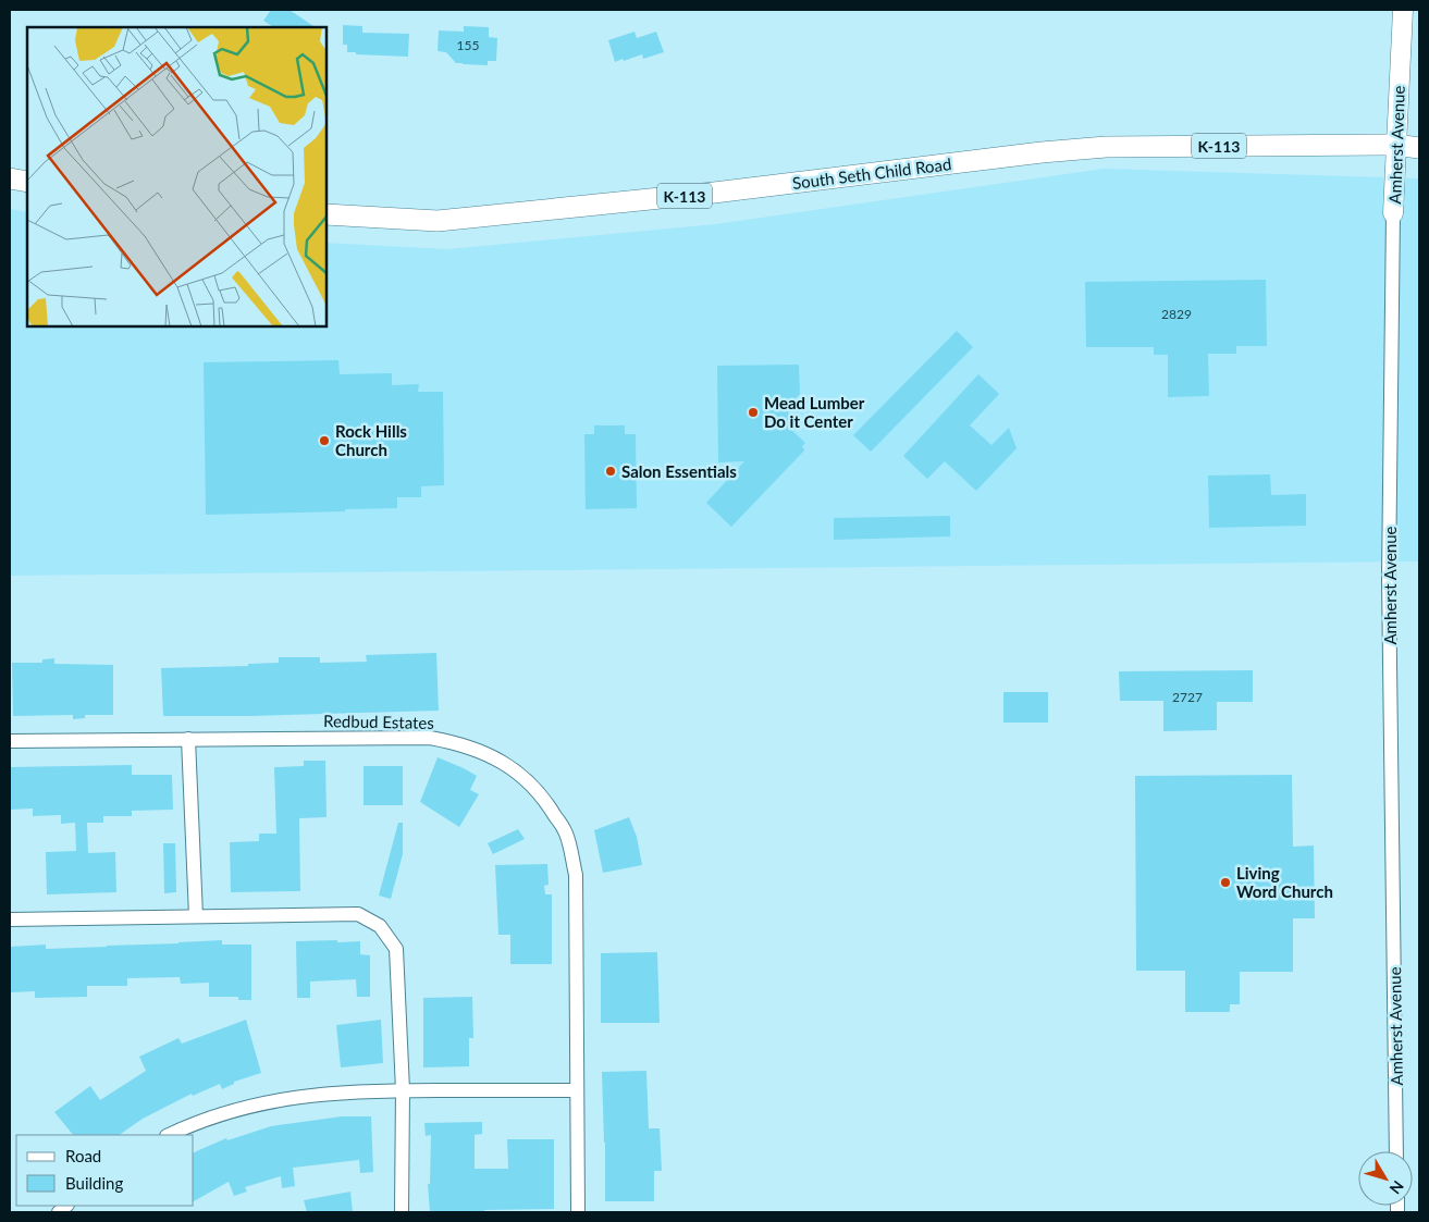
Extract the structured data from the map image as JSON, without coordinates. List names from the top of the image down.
{
  "streets": {
    "main road": ["K-113", "South Seth Child Road"],
    "street": ["Amherst Avenue", "Redbud Estates"]
  },
  "crossings": [
    ["Amherst Avenue", "South Seth Child Road"]
  ],
  "places": [
    "Mead Lumber Do it Center",
    "Rock Hills Church",
    "Salon Essentials",
    "Living Word Church"
  ],
  "house_numbers": ["155", "2829", "2727"],
  "legend": ["Road", "Building"],
  "north": "bottom right"
}
